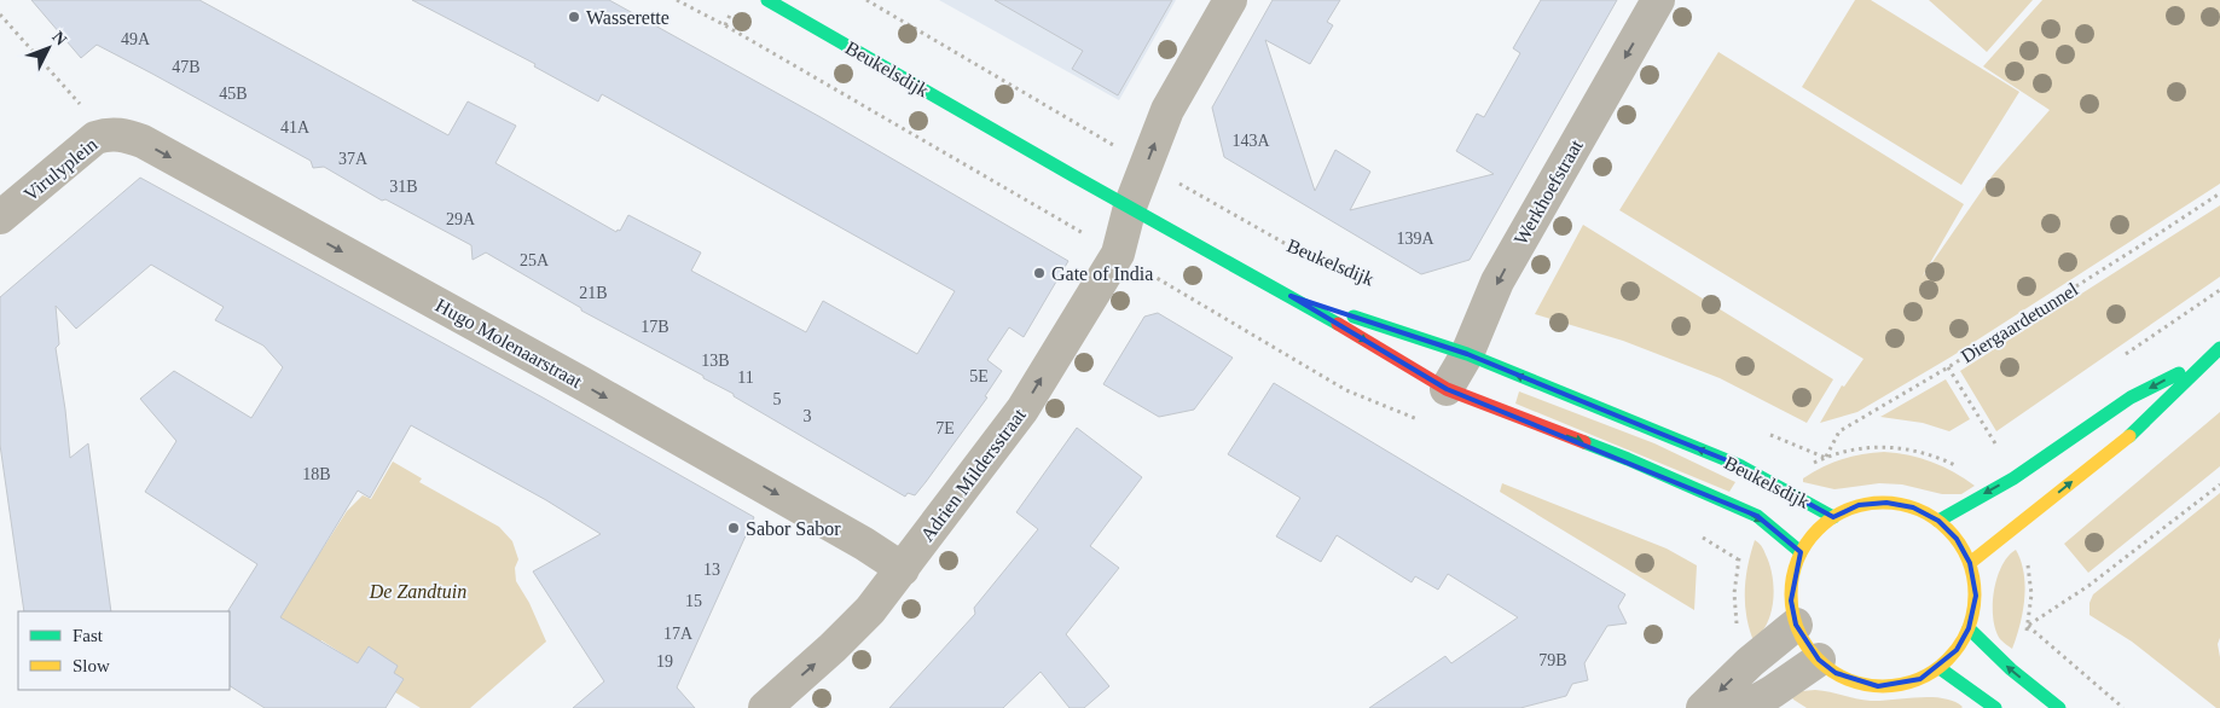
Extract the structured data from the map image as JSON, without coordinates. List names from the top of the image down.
{
  "streets": {
    "main road": ["Beukelsdijk"],
    "street": [
      "Virulyplein",
      "Werkhoefstraat",
      "Hugo Molenaarstraat",
      "Adrien Mildersstraat"
    ],
    "path": ["Diergaardetunnel"]
  },
  "crossings": [
    ["Beukelsdijk", "Werkhoefstraat"],
    ["Beukelsdijk", "Adrien Mildersstraat"],
    ["Virulyplein", "Hugo Molenaarstraat"],
    ["Hugo Molenaarstraat", "Adrien Mildersstraat"]
  ],
  "one_way": ["Werkhoefstraat", "Hugo Molenaarstraat", "Adrien Mildersstraat"],
  "parks": ["De Zandtuin"],
  "places": ["Wasserette", "Gate of India", "Sabor Sabor"],
  "house_numbers": [
    "49A",
    "47B",
    "45B",
    "41A",
    "143A",
    "37A",
    "31B",
    "29A",
    "139A",
    "25A",
    "21B",
    "17B",
    "13B",
    "5E",
    "11",
    "5",
    "3",
    "7E",
    "18B",
    "13",
    "15",
    "17A",
    "79B",
    "19"
  ],
  "legend": ["Fast", "Slow"],
  "north": "top right"
}
